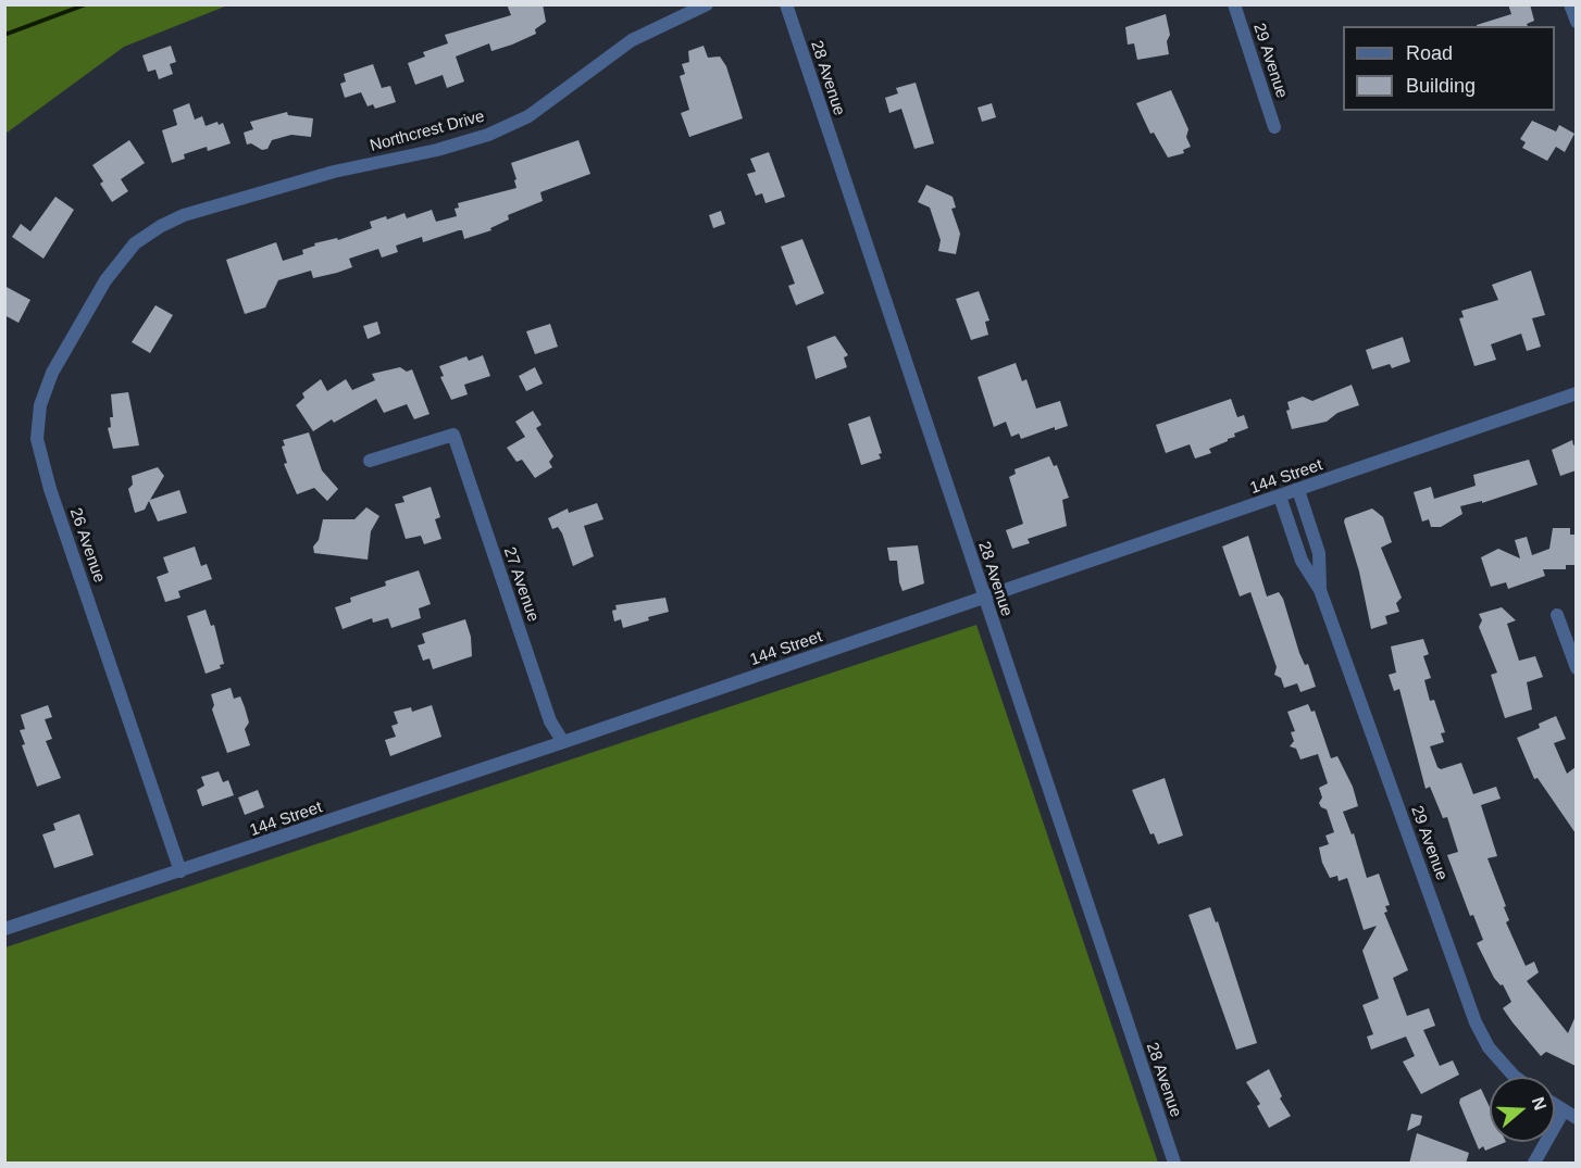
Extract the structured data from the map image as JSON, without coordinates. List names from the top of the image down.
{
  "streets": {
    "street": [
      "29 Avenue",
      "28 Avenue",
      "Northcrest Drive",
      "144 Street",
      "26 Avenue",
      "27 Avenue"
    ]
  },
  "crossings": [
    ["29 Avenue", "144 Street"],
    ["28 Avenue", "144 Street"],
    ["Northcrest Drive", "26 Avenue"],
    ["144 Street", "26 Avenue"],
    ["144 Street", "27 Avenue"]
  ],
  "legend": ["Road", "Building"],
  "north": "right"
}
